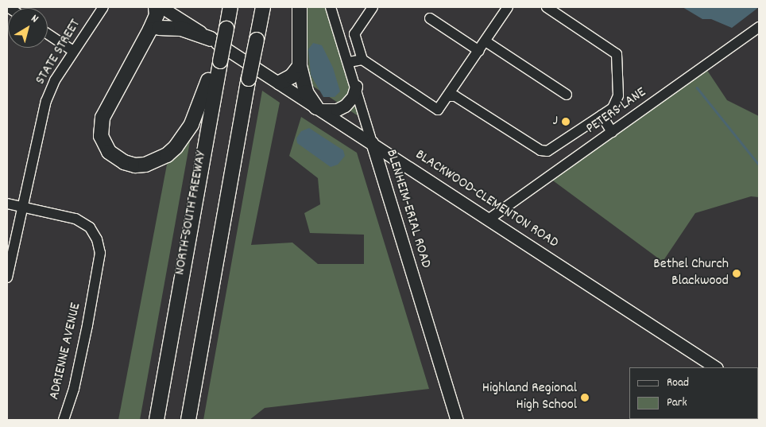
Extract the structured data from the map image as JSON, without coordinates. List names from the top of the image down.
{
  "streets": {
    "highway": ["NORTH-SOUTH FREEWAY"],
    "main road": ["BLACKWOOD-CLEMENTON ROAD", "BLENHEIM-ERIAL ROAD"],
    "street": ["STATE STREET", "PETERS LANE", "ADRIENNE AVENUE"]
  },
  "crossings": [
    ["STATE STREET", "ADRIENNE AVENUE"],
    ["PETERS LANE", "BLACKWOOD-CLEMENTON ROAD"],
    ["BLACKWOOD-CLEMENTON ROAD", "BLENHEIM-ERIAL ROAD"]
  ],
  "places": ["J", "Bethel Church Blackwood", "Highland Regional High School"],
  "legend": ["Road", "Park"],
  "north": "top right"
}
